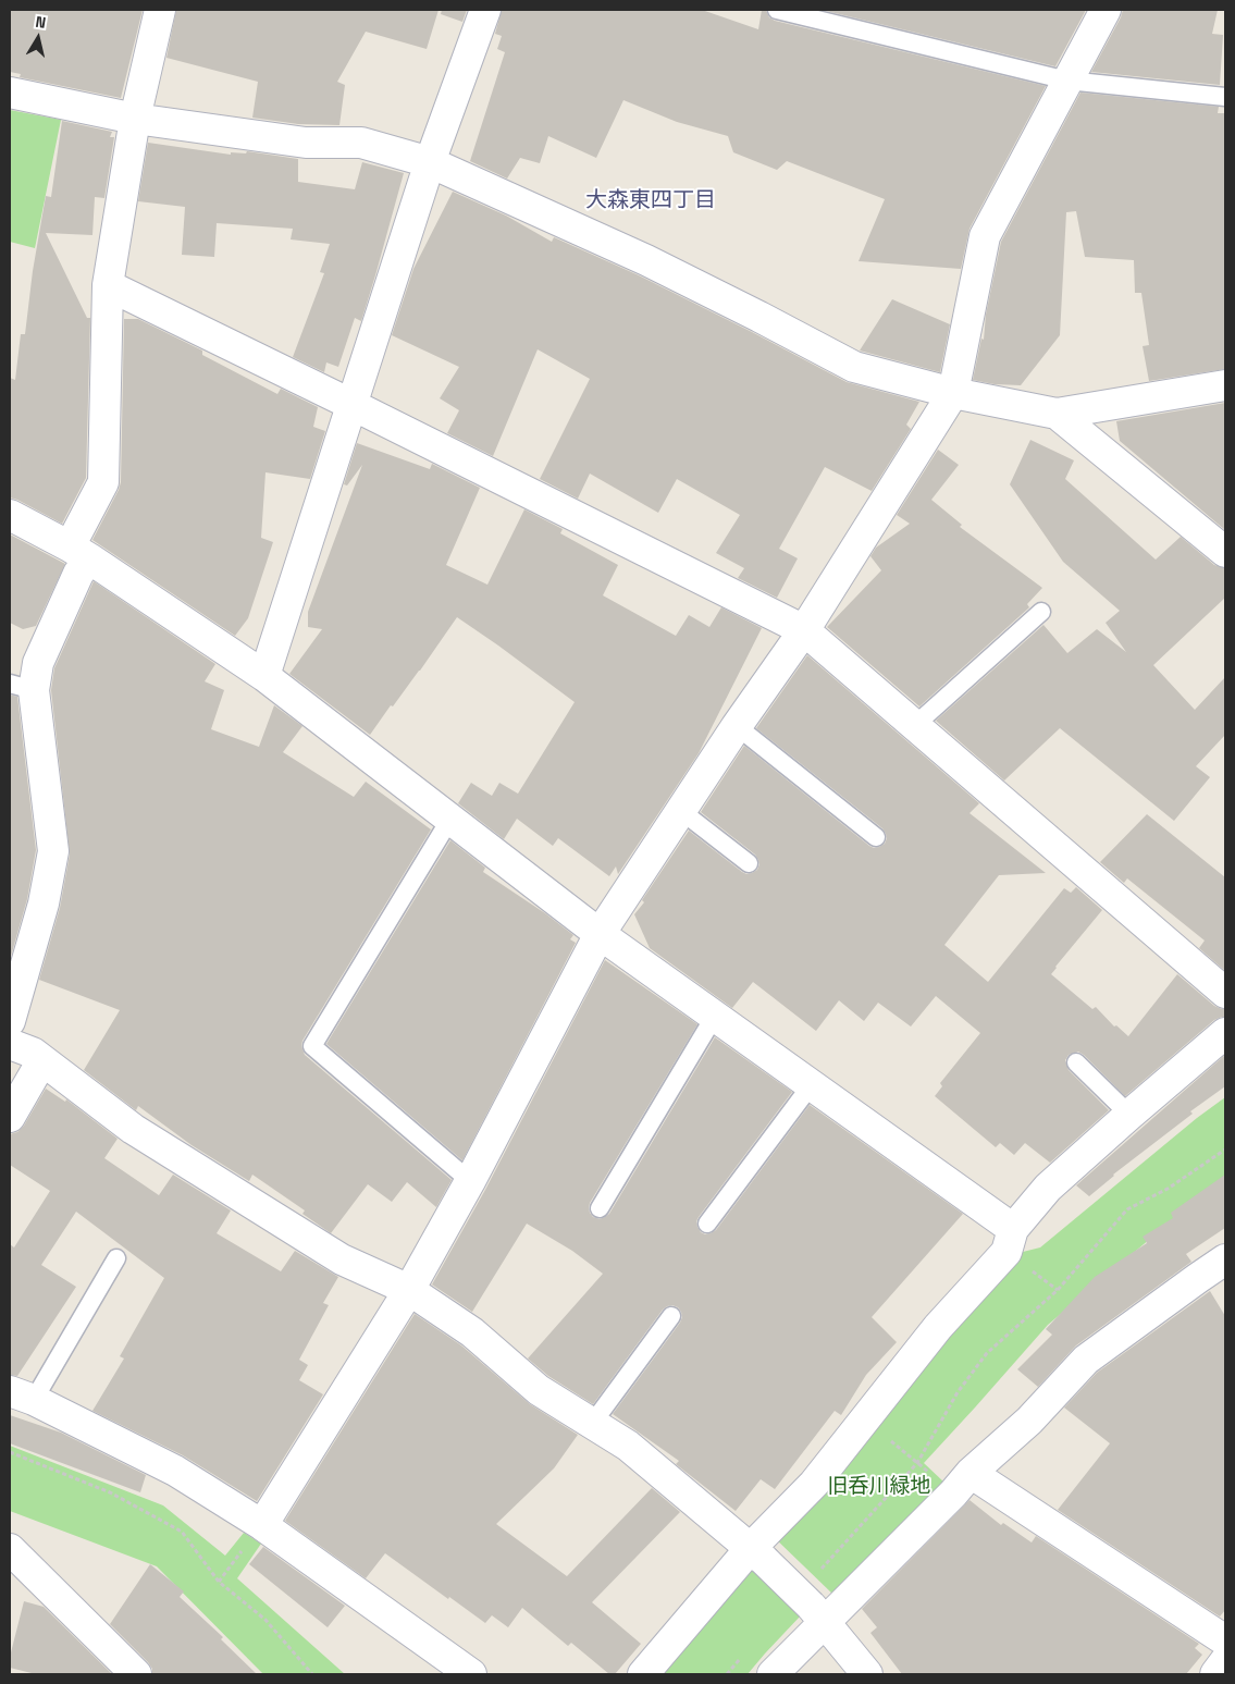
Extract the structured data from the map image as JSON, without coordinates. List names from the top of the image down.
{
  "districts": ["大森東四丁目"],
  "parks": ["旧呑川緑地"],
  "north": "top"
}
